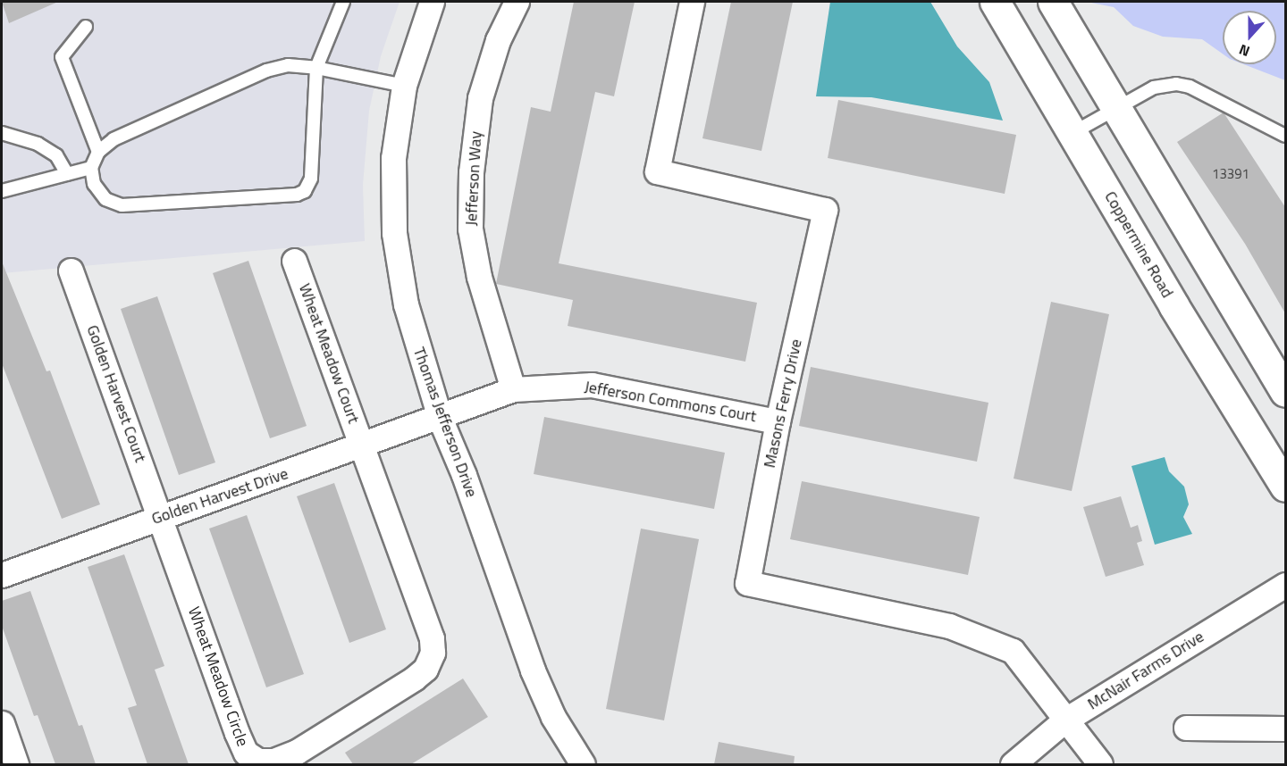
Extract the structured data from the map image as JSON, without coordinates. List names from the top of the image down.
{
  "streets": {
    "street": [
      "Jefferson Way",
      "Coppermine Road",
      "Wheat Meadow Court",
      "Golden Harvest Court",
      "Jefferson Commons Court",
      "Masons Ferry Drive",
      "Thomas Jefferson Drive",
      "Golden Harvest Drive",
      "McNair Farms Drive",
      "Wheat Meadow Circle"
    ]
  },
  "crossings": [
    ["Jefferson Way", "Jefferson Commons Court"],
    ["Wheat Meadow Court", "Golden Harvest Drive"],
    ["Wheat Meadow Court", "Wheat Meadow Circle"],
    ["Golden Harvest Court", "Golden Harvest Drive"],
    ["Golden Harvest Court", "Wheat Meadow Circle"],
    ["Jefferson Commons Court", "Masons Ferry Drive"],
    ["Jefferson Commons Court", "Thomas Jefferson Drive"],
    ["Jefferson Commons Court", "Golden Harvest Drive"],
    ["Masons Ferry Drive", "McNair Farms Drive"],
    ["Thomas Jefferson Drive", "Golden Harvest Drive"],
    ["Golden Harvest Drive", "Wheat Meadow Circle"]
  ],
  "house_numbers": ["13391"],
  "north": "bottom"
}
